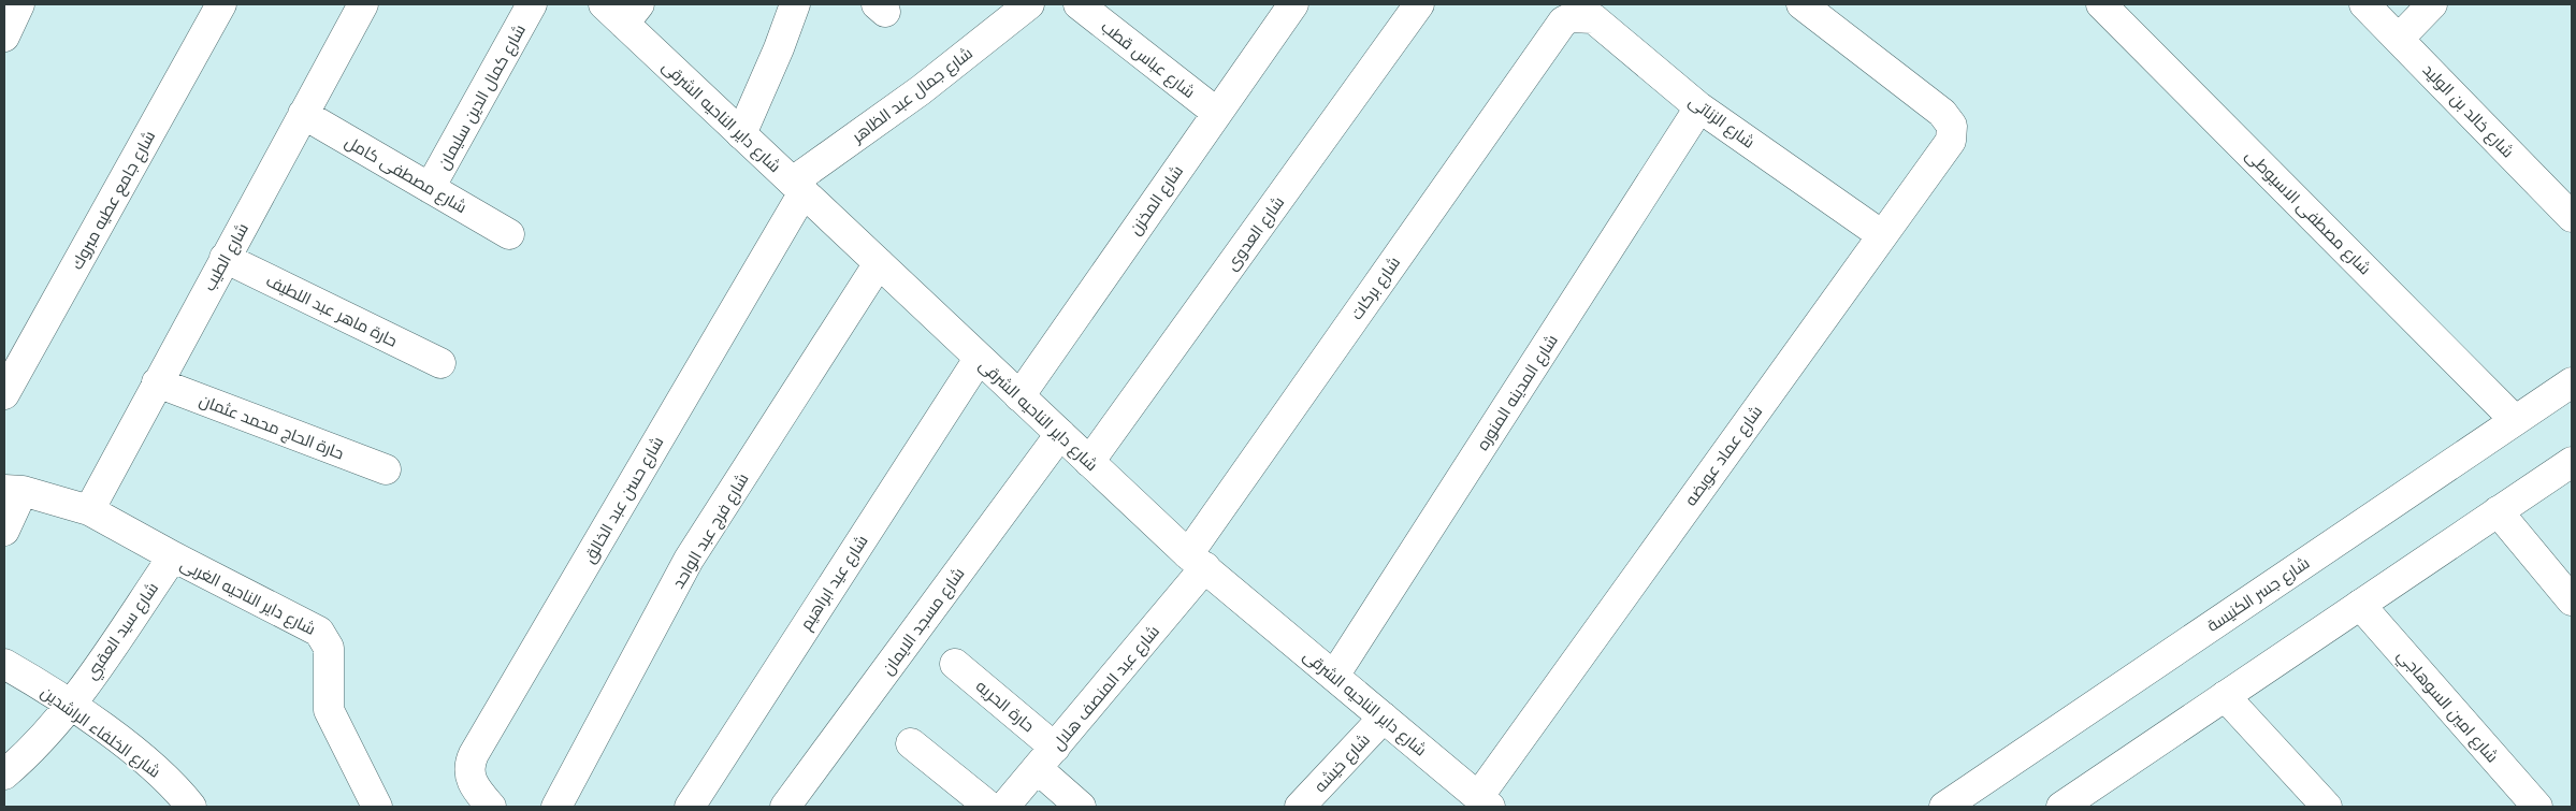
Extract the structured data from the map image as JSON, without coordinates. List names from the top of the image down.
{
  "streets": {
    "street": [
      "شارع عباس قطب",
      "شارع جمال عبد الظاهر",
      "شارع كمال الدين سليمان",
      "شارع خالد بن الوليد",
      "شارع داير الناحيه الشرقى",
      "شارع الزناتى",
      "شارع مصطفى كامل",
      "شارع جامع عطيه مبروك",
      "شارع المخزن",
      "شارع مصطفى الاسيوطى",
      "شارع العدوى",
      "شارع الطيب",
      "شارع بركات",
      "حارة ماهر عبد اللطيف",
      "شارع المدينه المنوره",
      "حارة الحاج محمد عثمان",
      "شارع عماد عويضه",
      "شارع حسن عبد الخالق",
      "شارع فرج عبد الواحد",
      "شارع عيد ابراهيم",
      "شارع جسر الكنيسة",
      "شارع داير الناحيه الغربى",
      "شارع مسجد الايمان",
      "شارع سيد العقبي",
      "شارع عبد المنصف هلال",
      "حارة الحريه",
      "شارع امين السوهاجي",
      "شارع الخلفاء الراشدين",
      "شارع خيشه"
    ]
  },
  "crossings": [
    ["شارع عباس قطب", "شارع المخزن"],
    ["شارع جمال عبد الظاهر", "شارع داير الناحيه الشرقى"],
    ["شارع جمال عبد الظاهر", "شارع حسن عبد الخالق"],
    ["شارع كمال الدين سليمان", "شارع مصطفى كامل"],
    ["شارع داير الناحيه الشرقى", "شارع المخزن"],
    ["شارع داير الناحيه الشرقى", "شارع العدوى"],
    ["شارع داير الناحيه الشرقى", "شارع بركات"],
    ["شارع داير الناحيه الشرقى", "شارع المدينه المنوره"],
    ["شارع داير الناحيه الشرقى", "شارع عماد عويضه"],
    ["شارع داير الناحيه الشرقى", "شارع حسن عبد الخالق"],
    ["شارع داير الناحيه الشرقى", "شارع فرج عبد الواحد"],
    ["شارع داير الناحيه الشرقى", "شارع عيد ابراهيم"],
    ["شارع داير الناحيه الشرقى", "شارع مسجد الايمان"],
    ["شارع داير الناحيه الشرقى", "شارع عبد المنصف هلال"],
    ["شارع داير الناحيه الشرقى", "شارع خيشه"],
    ["شارع الزناتى", "شارع بركات"],
    ["شارع الزناتى", "شارع المدينه المنوره"],
    ["شارع الزناتى", "شارع عماد عويضه"],
    ["شارع مصطفى كامل", "شارع الطيب"],
    ["شارع مصطفى الاسيوطى", "شارع جسر الكنيسة"],
    ["شارع الطيب", "حارة ماهر عبد اللطيف"],
    ["شارع الطيب", "حارة الحاج محمد عثمان"],
    ["شارع الطيب", "شارع داير الناحيه الغربى"],
    ["شارع بركات", "شارع عبد المنصف هلال"],
    ["شارع داير الناحيه الغربى", "شارع سيد العقبي"],
    ["شارع سيد العقبي", "شارع الخلفاء الراشدين"],
    ["شارع عبد المنصف هلال", "حارة الحريه"]
  ]
}
